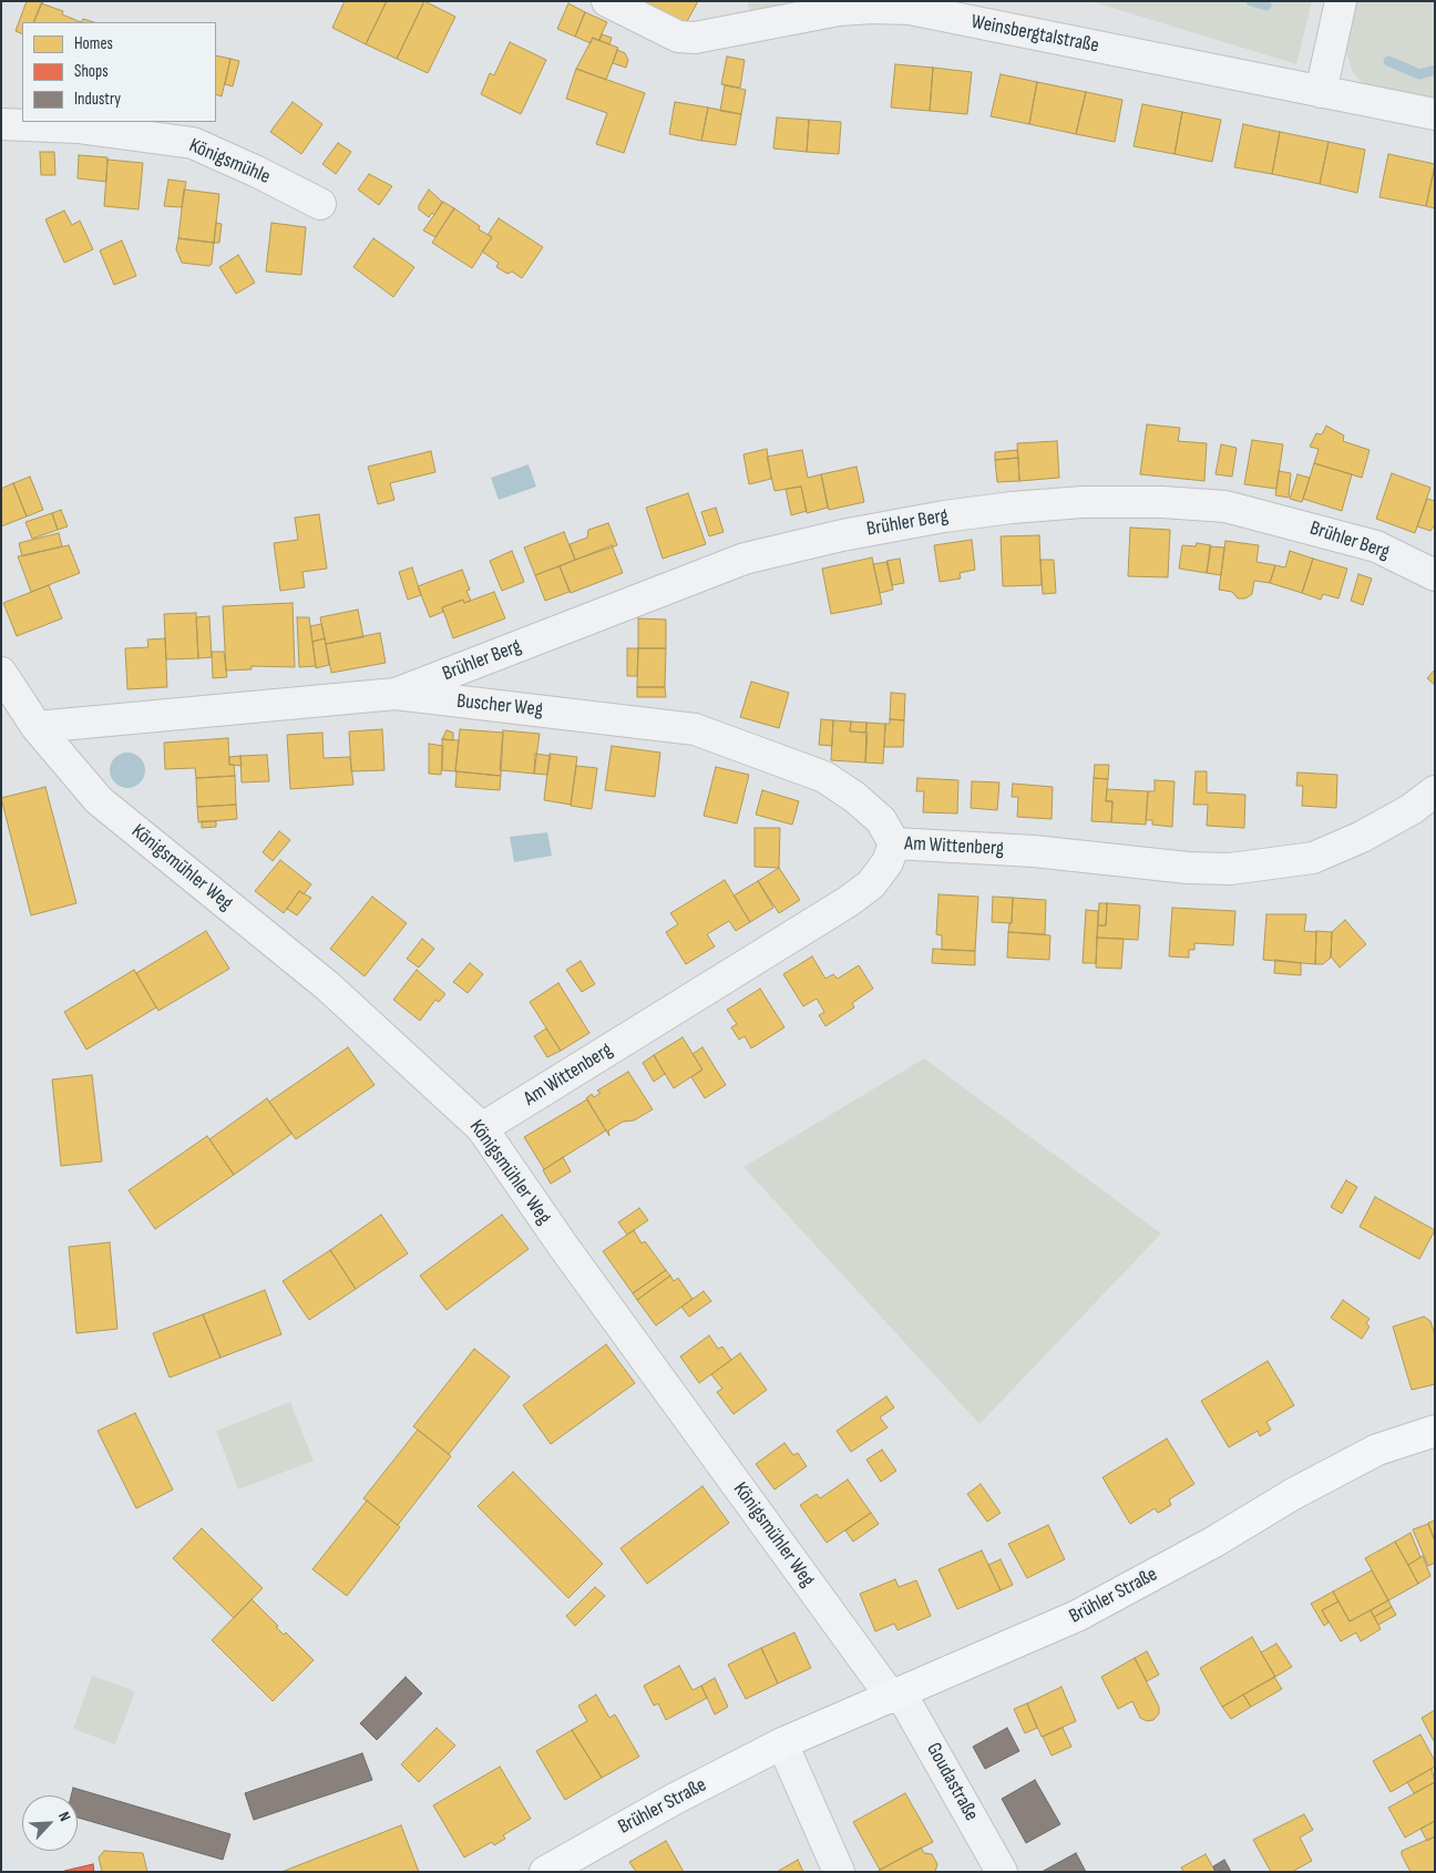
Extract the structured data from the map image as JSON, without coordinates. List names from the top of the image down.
{
  "streets": {
    "main road": ["Brühler Straße"],
    "street": [
      "Weinsbergtalstraße",
      "Königsmühle",
      "Brühler Berg",
      "Buscher Weg",
      "Am Wittenberg",
      "Königsmühler Weg",
      "Goudastraße"
    ]
  },
  "crossings": [
    ["Brühler Berg", "Buscher Weg"],
    ["Buscher Weg", "Am Wittenberg"],
    ["Buscher Weg", "Königsmühler Weg"],
    ["Am Wittenberg", "Königsmühler Weg"],
    ["Königsmühler Weg", "Brühler Straße"],
    ["Königsmühler Weg", "Goudastraße"],
    ["Brühler Straße", "Goudastraße"]
  ],
  "legend": ["Homes", "Shops", "Industry"],
  "north": "top right"
}
